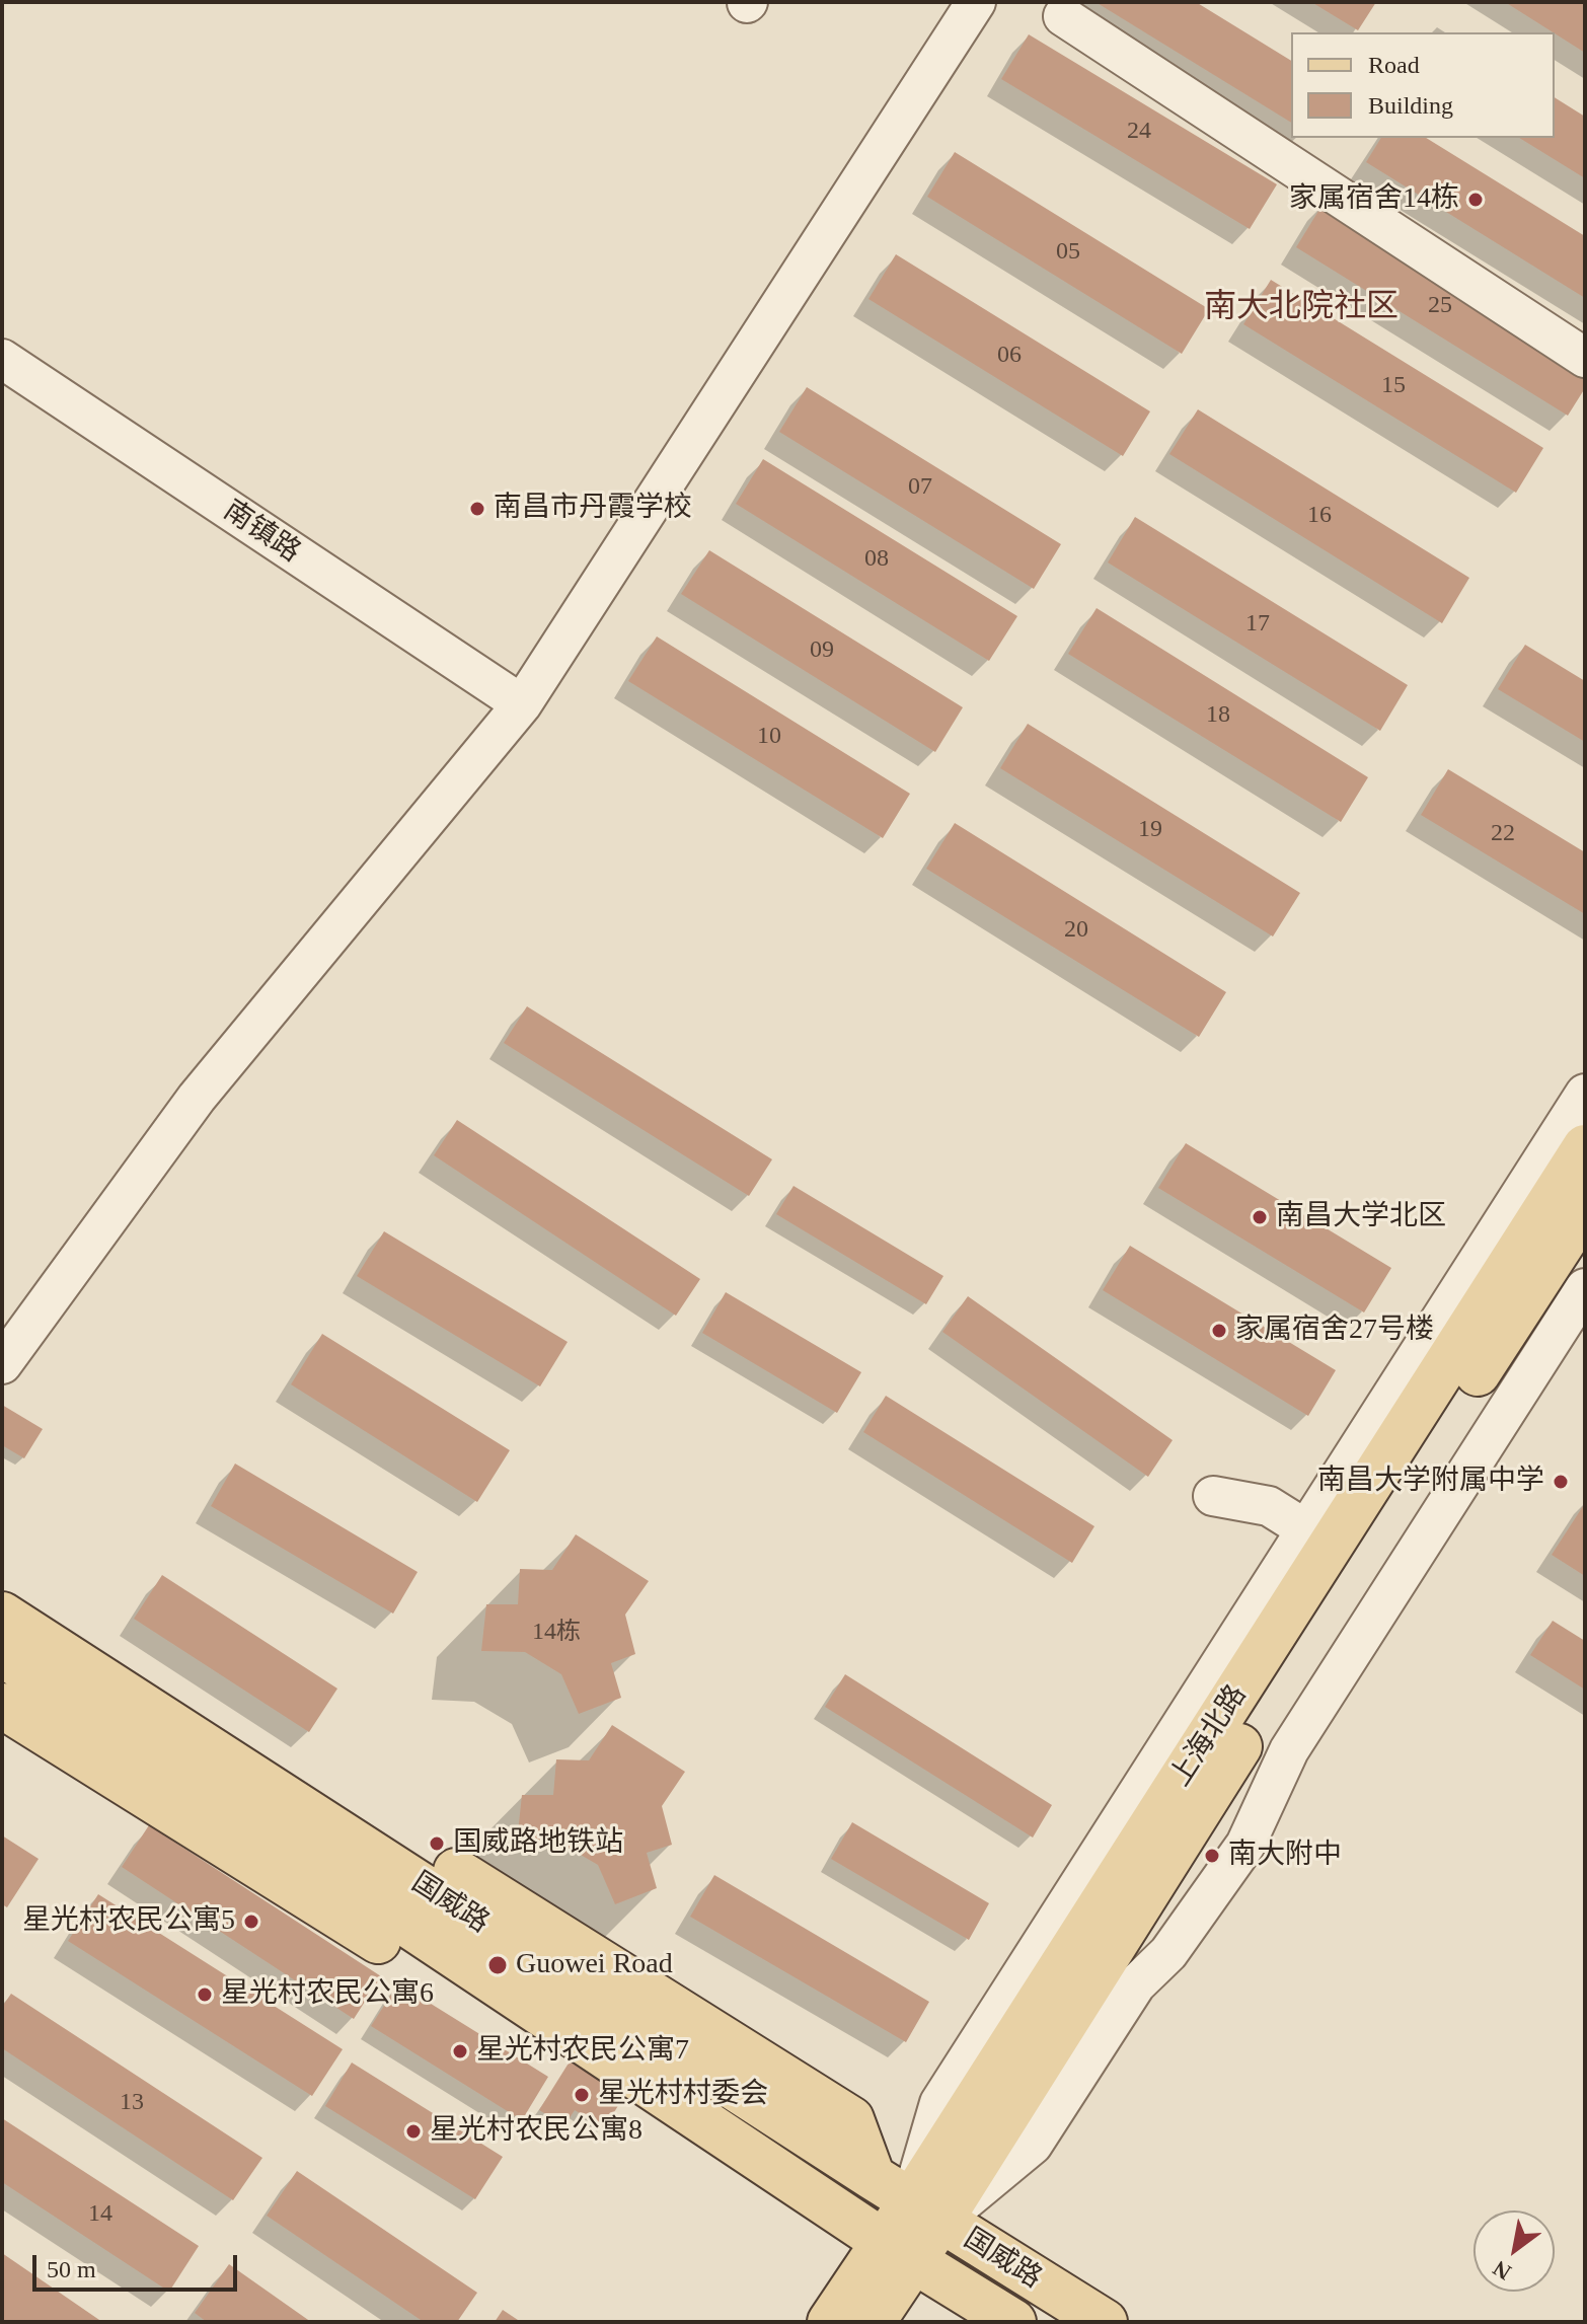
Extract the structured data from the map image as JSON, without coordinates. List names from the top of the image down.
{
  "streets": {
    "main road": ["上海北路", "国威路"],
    "street": ["南镇路"]
  },
  "crossings": [
    ["上海北路", "国威路"]
  ],
  "districts": ["南大北院社区"],
  "places": [
    "家属宿舍14栋",
    "南昌市丹霞学校",
    "南昌大学北区",
    "家属宿舍27号楼",
    "南昌大学附属中学",
    "国威路地铁站",
    "南大附中",
    "星光村农民公寓5",
    "Guowei Road",
    "星光村农民公寓6",
    "星光村农民公寓7",
    "星光村村委会",
    "星光村农民公寓8"
  ],
  "house_numbers": [
    "24",
    "05",
    "25",
    "06",
    "15",
    "07",
    "16",
    "08",
    "17",
    "09",
    "18",
    "10",
    "19",
    "22",
    "20",
    "14栋",
    "13",
    "14"
  ],
  "legend": ["Road", "Building"],
  "scale_bar": "50 m",
  "north": "bottom left"
}
